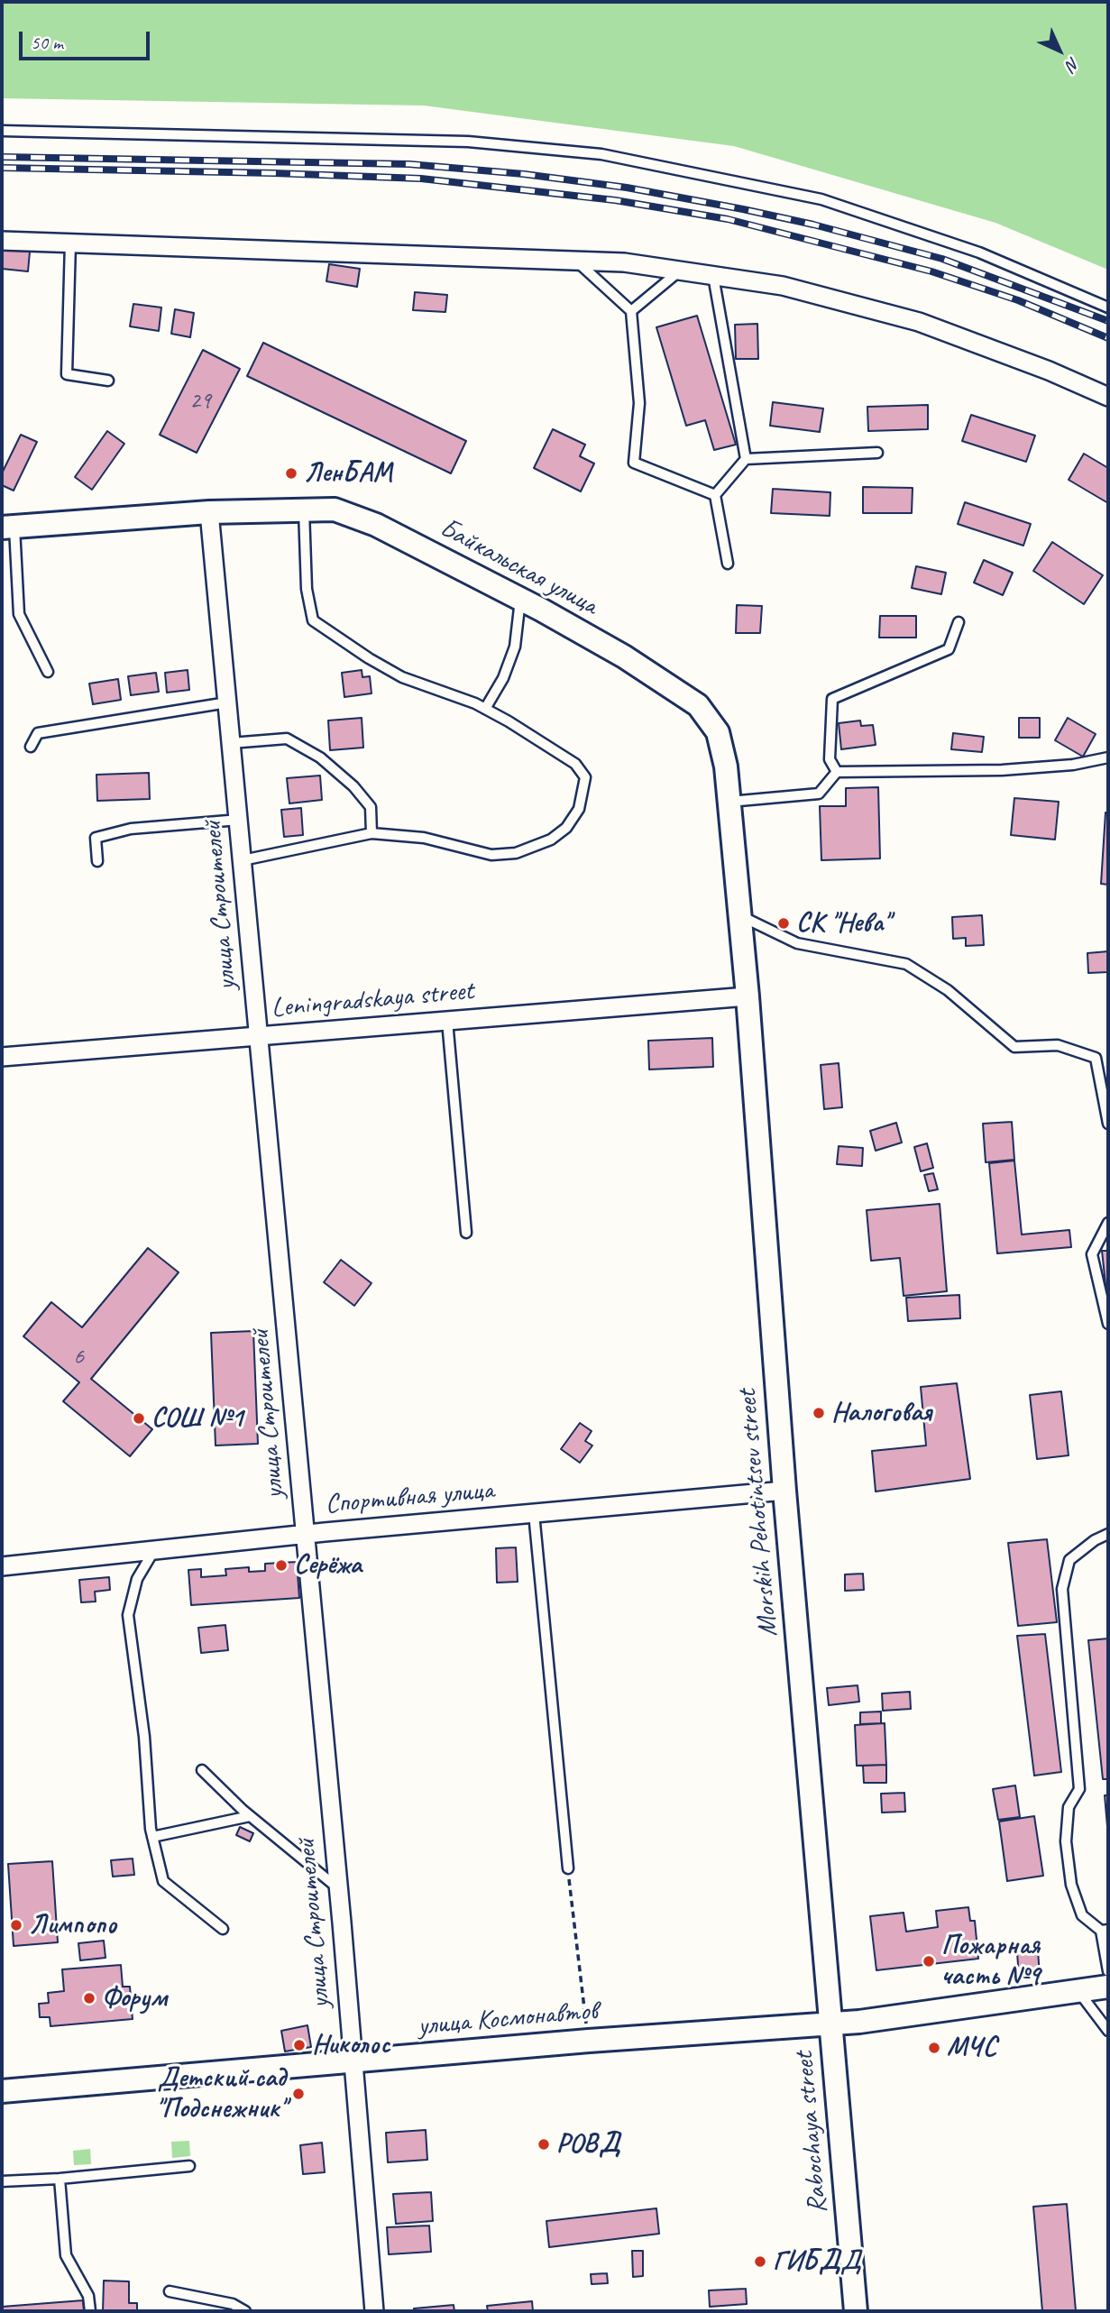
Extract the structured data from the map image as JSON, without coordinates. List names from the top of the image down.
{
  "streets": {
    "street": [
      "Байкальская улица",
      "улица Строителей",
      "Leningradskaya street",
      "Спортивная улица",
      "Morskih Pehotintsev street",
      "улица Космонавтов",
      "Rabochaya street"
    ]
  },
  "crossings": [
    ["Байкальская улица", "улица Строителей"],
    ["Байкальская улица", "Leningradskaya street"],
    ["Байкальская улица", "Morskih Pehotintsev street"],
    ["улица Строителей", "Leningradskaya street"],
    ["улица Строителей", "Спортивная улица"],
    ["улица Строителей", "улица Космонавтов"],
    ["Leningradskaya street", "Morskih Pehotintsev street"],
    ["Спортивная улица", "Morskih Pehotintsev street"],
    ["Morskih Pehotintsev street", "улица Космонавтов"],
    ["Morskih Pehotintsev street", "Rabochaya street"],
    ["улица Космонавтов", "Rabochaya street"]
  ],
  "places": [
    "ЛенБАМ",
    "СК \"Нева\"",
    "Налоговая",
    "СОШ №1",
    "Серёжа",
    "Лимпопо",
    "Пожарная часть №9",
    "Форум",
    "Николос",
    "МЧС",
    "Детский сад \"Подснежник\"",
    "РОВД",
    "ГИБДД"
  ],
  "house_numbers": ["29", "6"],
  "scale_bar": "50 m",
  "north": "bottom right"
}
